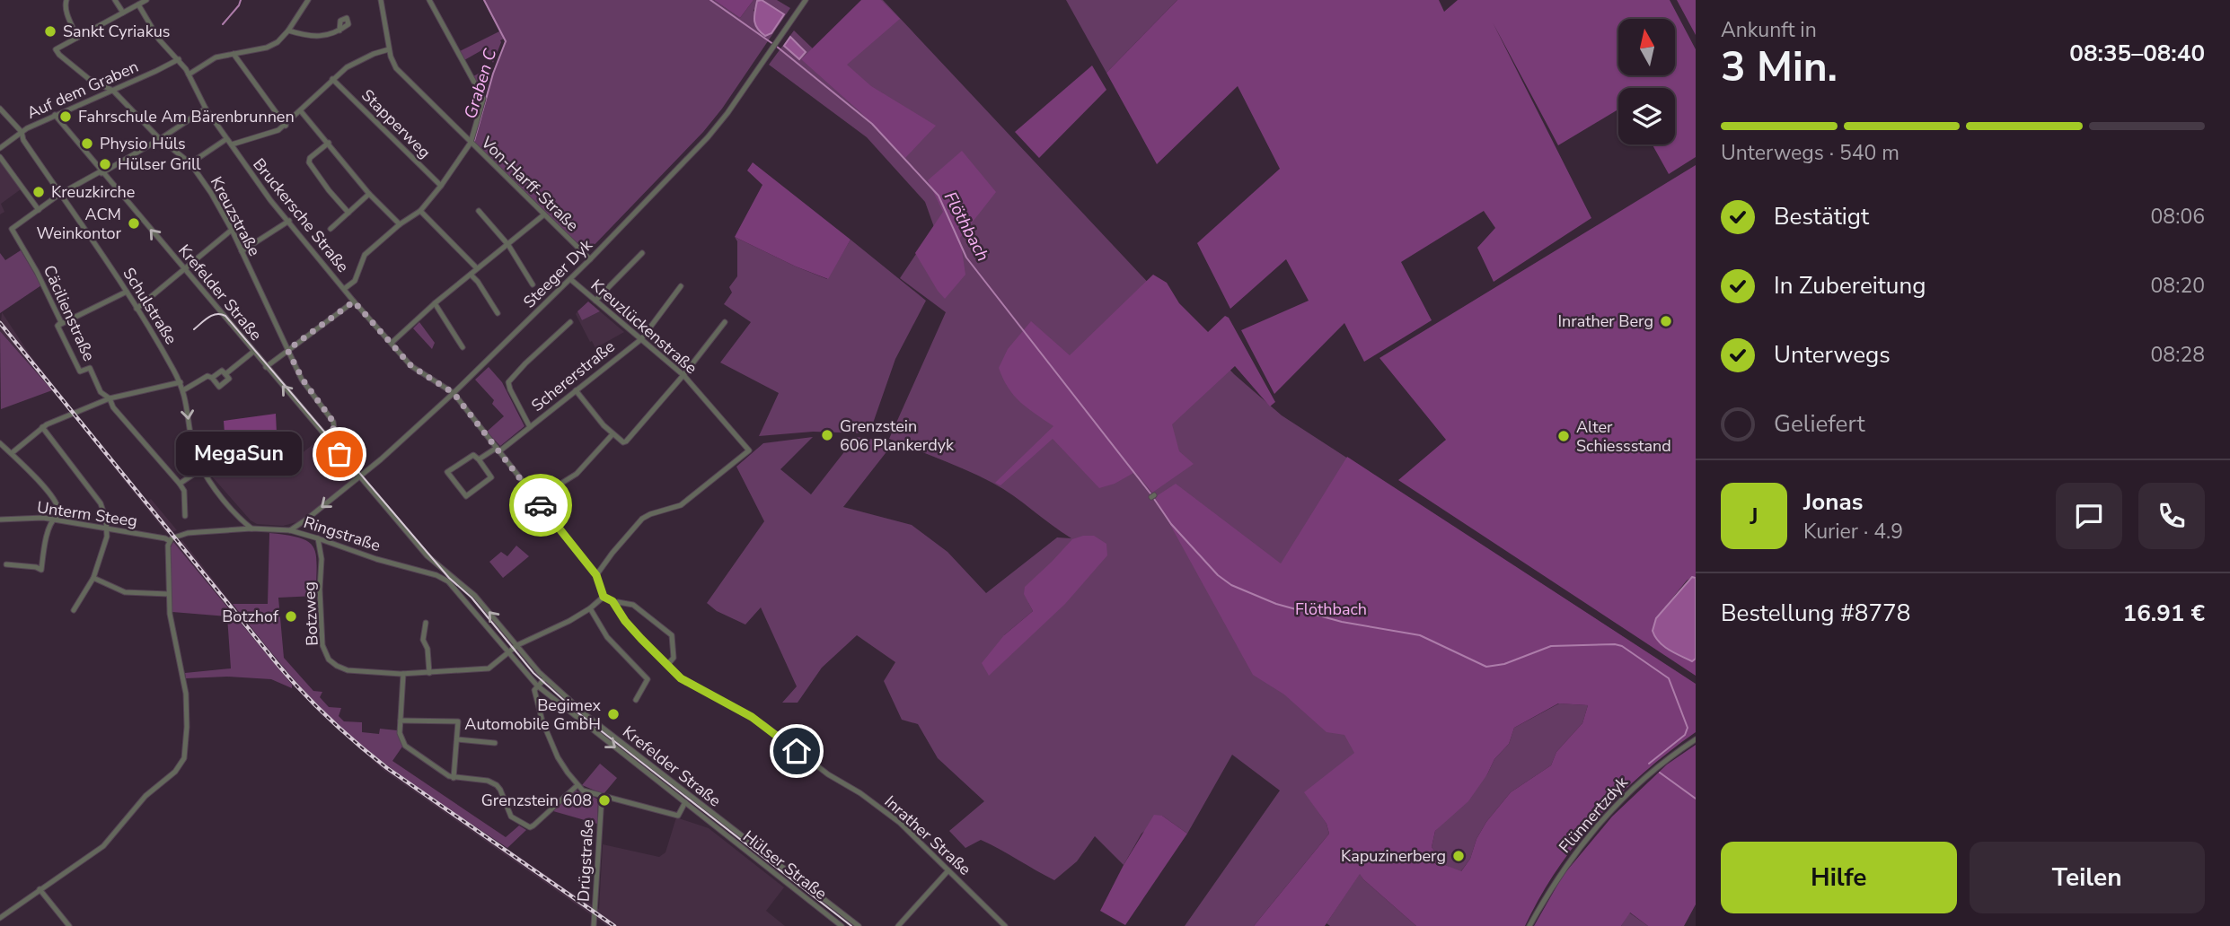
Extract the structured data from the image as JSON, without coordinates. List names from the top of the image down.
{
  "streets": {
    "street": [
      "Auf dem Graben",
      "Stapperweg",
      "Von-Harff-Straße",
      "Bruckersche Straße",
      "Kreuzstraße",
      "Steeger Dyk",
      "Krefelder Straße",
      "Schulstraße",
      "Cäcilienstraße",
      "Kreuzlückenstraße",
      "Schererstraße",
      "Unterm Steeg",
      "Ringstraße",
      "Botzweg",
      "Flünnertzdyk",
      "Inrather Straße",
      "Drügstraße",
      "Hülser Straße"
    ]
  },
  "crossings": [
    ["Auf dem Graben", "Bruckersche Straße"],
    ["Auf dem Graben", "Kreuzstraße"],
    ["Auf dem Graben", "Krefelder Straße"],
    ["Auf dem Graben", "Schulstraße"],
    ["Von-Harff-Straße", "Steeger Dyk"],
    ["Bruckersche Straße", "Steeger Dyk"],
    ["Bruckersche Straße", "Kreuzlückenstraße"],
    ["Bruckersche Straße", "Schererstraße"],
    ["Bruckersche Straße", "Botzweg"],
    ["Kreuzstraße", "Krefelder Straße"],
    ["Steeger Dyk", "Krefelder Straße"],
    ["Steeger Dyk", "Kreuzlückenstraße"],
    ["Steeger Dyk", "Ringstraße"],
    ["Krefelder Straße", "Ringstraße"],
    ["Krefelder Straße", "Botzweg"],
    ["Krefelder Straße", "Hülser Straße"],
    ["Schulstraße", "Ringstraße"],
    ["Kreuzlückenstraße", "Schererstraße"],
    ["Unterm Steeg", "Ringstraße"],
    ["Ringstraße", "Botzweg"]
  ],
  "water": ["Graben C", "Flöthbach"],
  "parks": ["Flöthbach"],
  "places": [
    "Sankt Cyriakus",
    "Fahrschule Am Bärenbrunnen",
    "Physio Hüls",
    "Hülser Grill",
    "Kreuzkirche",
    "ACM Weinkontor",
    "Inrather Berg",
    "Grenzstein 606 Plankerdyk",
    "Alter Schiessstand",
    "MegaSun",
    "Botzhof",
    "Begimex Automobile GmbH",
    "Grenzstein 608",
    "Kapuzinerberg"
  ],
  "north": "top",
  "page": {
    "heading": ["3 Min.", "Ankunft in", "08:35–08:40"],
    "panel": [
      "Jonas",
      "Kurier · 4.9",
      "Bestellung #8778",
      "16.91 €"
    ],
    "bar": "Unterwegs · 540 m",
    "list": [
      ["Bestätigt", "08:06"],
      ["In Zubereitung", "08:20"],
      ["Unterwegs", "08:28"],
      "Geliefert"
    ],
    "bubble": "MegaSun",
    "round": "J",
    "buttons": ["Hilfe", "Teilen"]
  }
}
